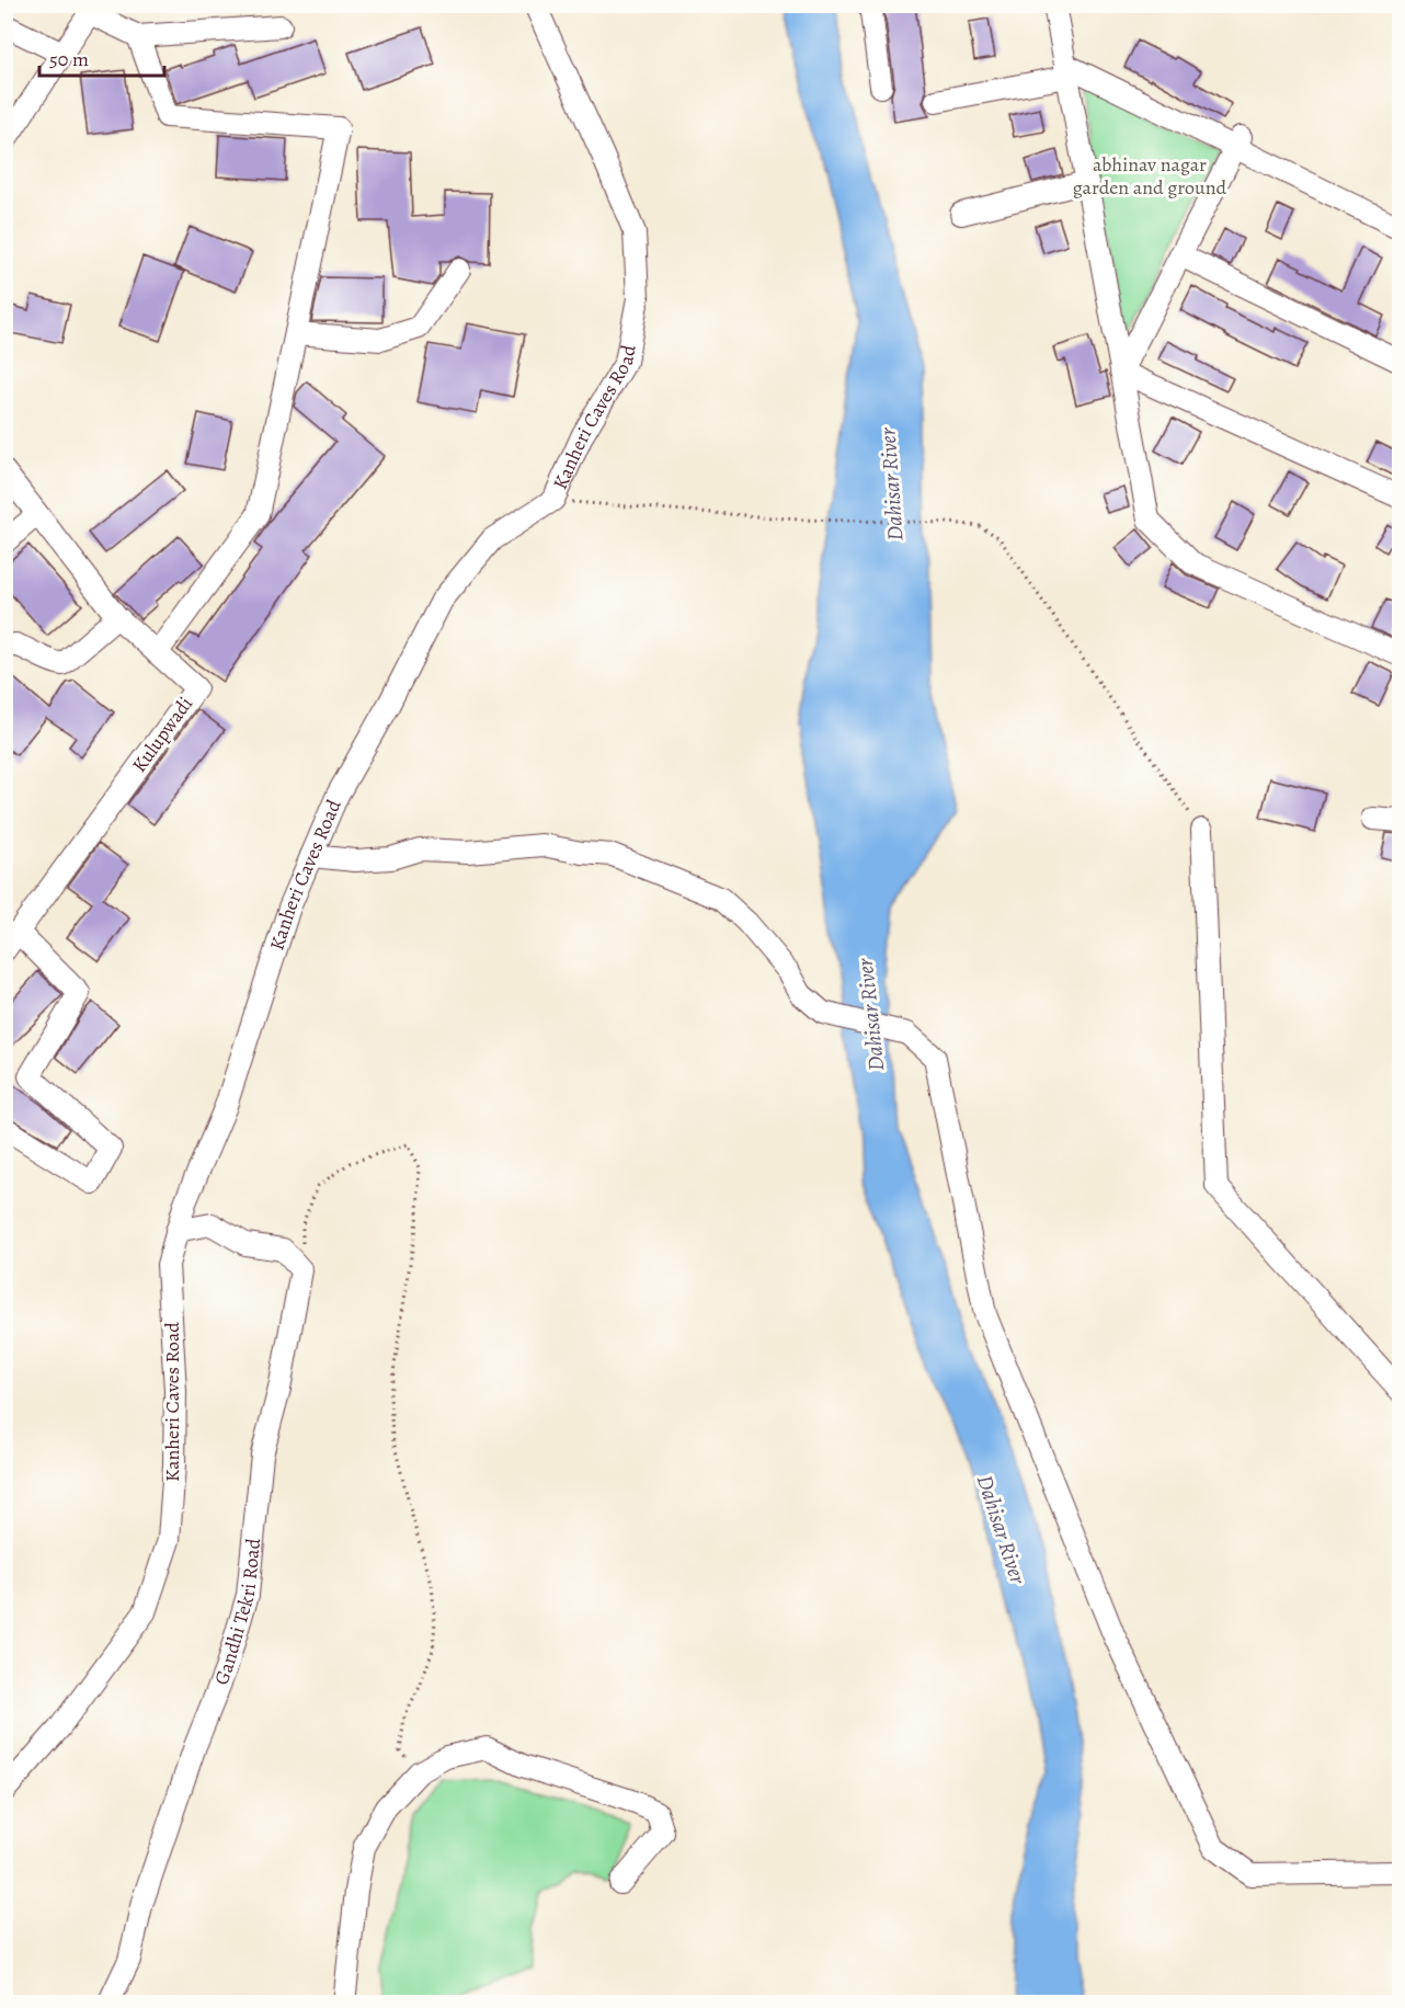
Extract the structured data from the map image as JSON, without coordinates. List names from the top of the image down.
{
  "streets": {
    "street": ["Kanheri Caves Road", "Kulupwadi", "Gandhi Tekri Road"]
  },
  "water": ["Dahisar River"],
  "parks": ["abhinav nagar garden and ground"],
  "scale_bar": "50 m"
}
